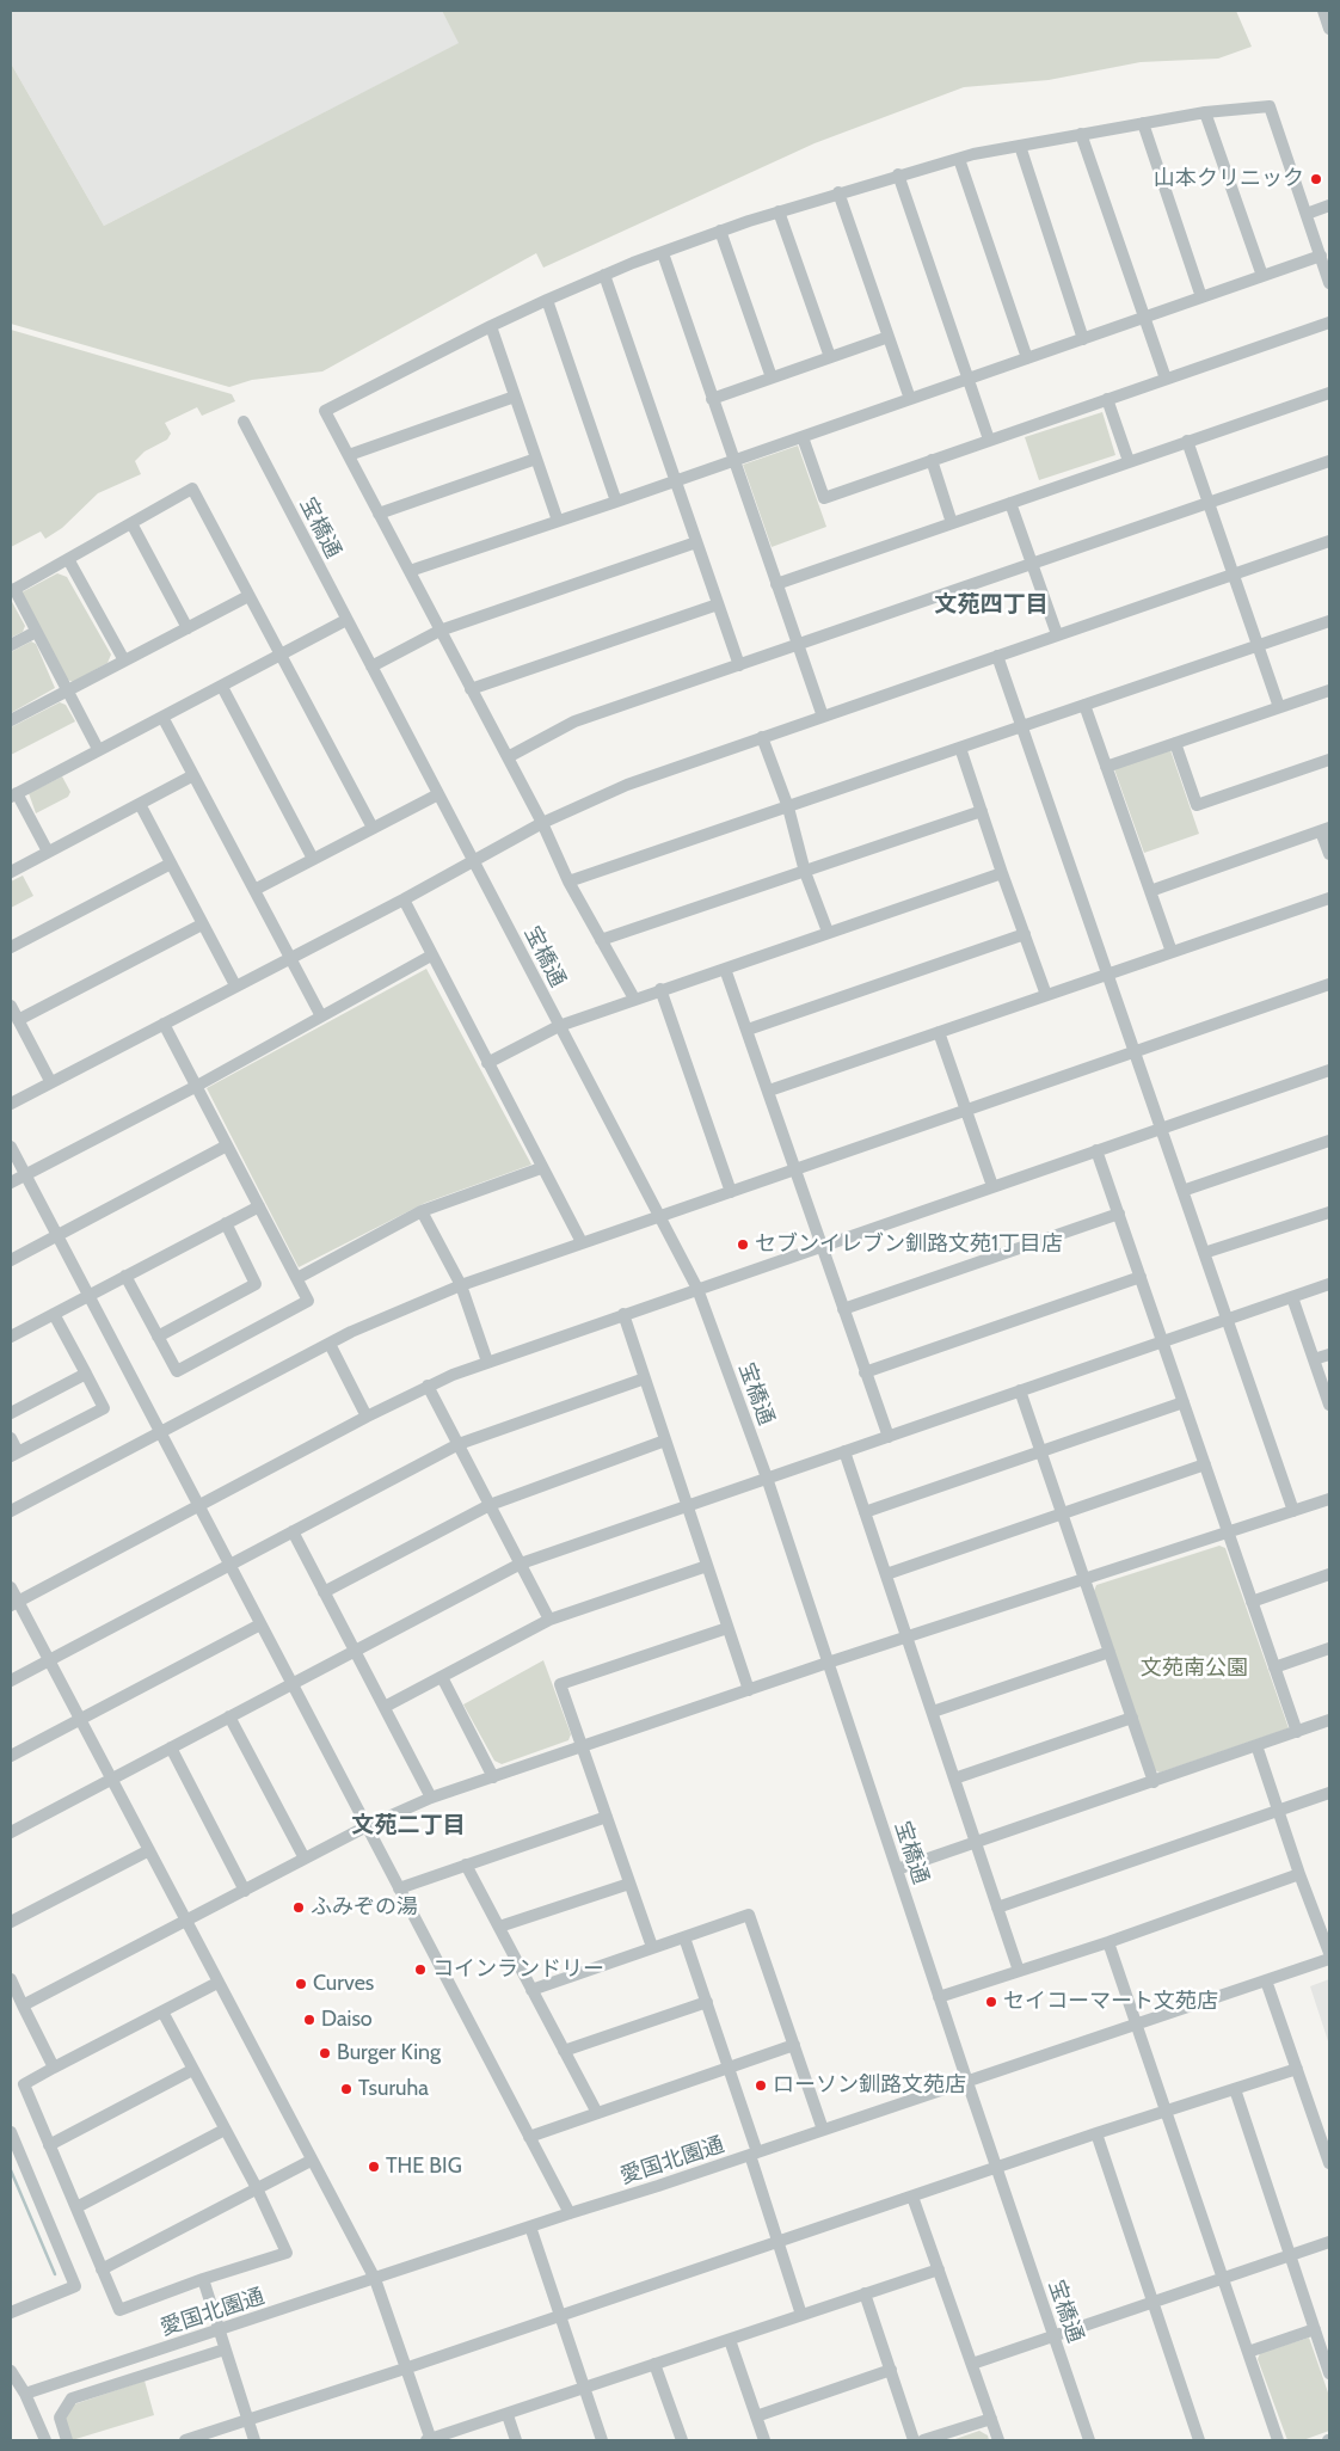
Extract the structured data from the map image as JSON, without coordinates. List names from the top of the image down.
{
  "streets": {
    "street": ["宝橋通", "愛国北園通"]
  },
  "crossings": [
    ["宝橋通", "愛国北園通"]
  ],
  "districts": ["文苑四丁目", "文苑二丁目"],
  "parks": ["文苑南公園"],
  "places": [
    "山本クリニック",
    "セブンイレブン釧路文苑1丁目店",
    "ふみぞの湯",
    "コインランドリー",
    "Curves",
    "セイコーマート文苑店",
    "Daiso",
    "Burger King",
    "ローソン釧路文苑店",
    "Tsuruha",
    "THE BIG"
  ]
}
